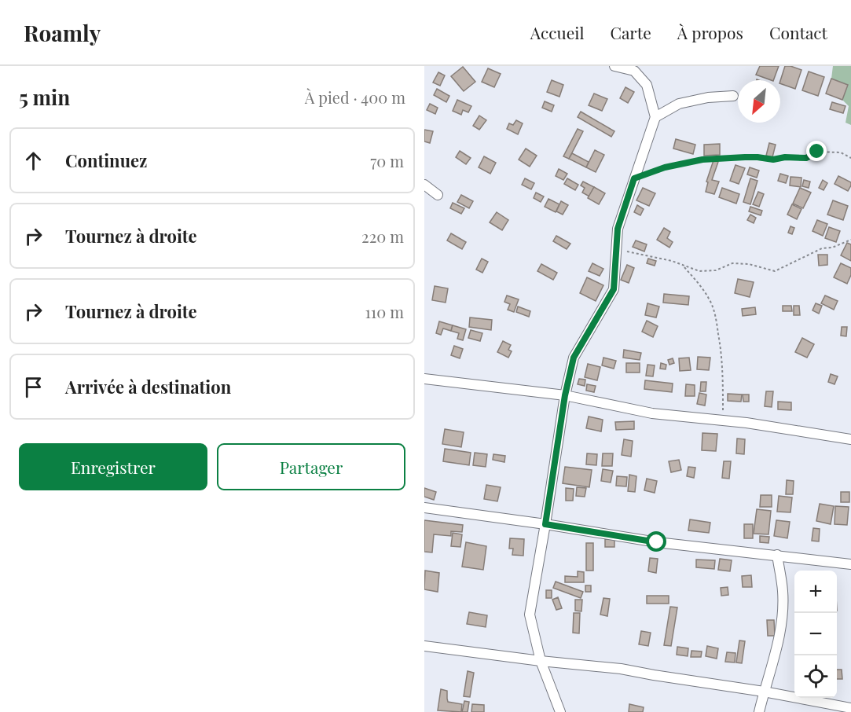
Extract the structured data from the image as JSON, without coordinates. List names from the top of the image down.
{
  "north": "bottom left",
  "page": {
    "header": "Roamly",
    "nav": [
      "Accueil",
      "Carte",
      "À propos",
      "Contact"
    ],
    "heading": ["5 min", "À pied · 400 m"],
    "list": [
      ["Continuez", "70 m"],
      ["Tournez à droite", "220 m"],
      ["Tournez à droite", "110 m"],
      "Arrivée à destination"
    ],
    "buttons": ["Enregistrer", "Partager"],
    "map_buttons": ["+", "−"]
  }
}
